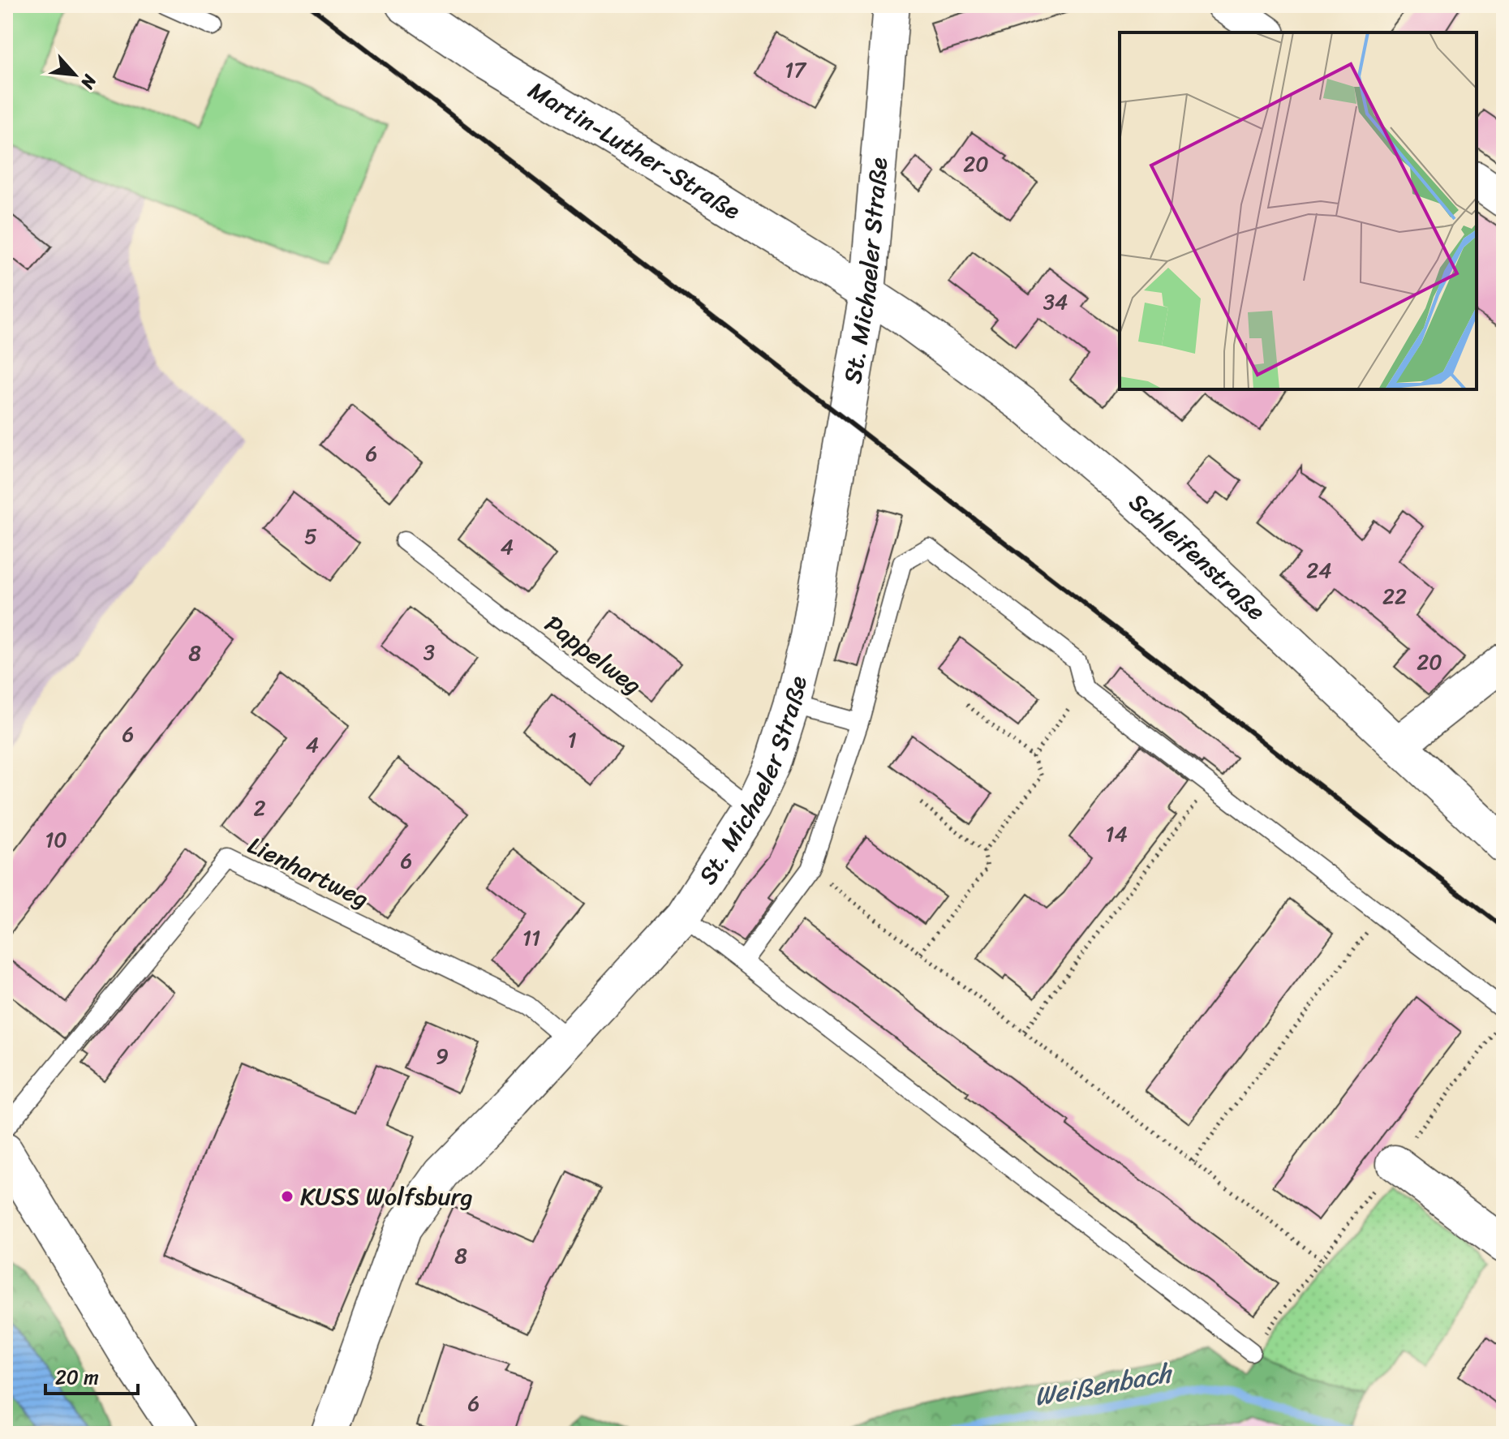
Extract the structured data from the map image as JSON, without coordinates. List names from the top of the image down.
{
  "streets": {
    "main road": ["Martin-Luther-Straße", "St. Michaeler Straße", "Schleifenstraße"],
    "lane": ["Pappelweg", "Lienhartweg"]
  },
  "crossings": [
    ["Martin-Luther-Straße", "St. Michaeler Straße"],
    ["Martin-Luther-Straße", "Schleifenstraße"],
    ["St. Michaeler Straße", "Schleifenstraße"],
    ["St. Michaeler Straße", "Pappelweg"],
    ["St. Michaeler Straße", "Lienhartweg"]
  ],
  "water": ["Weißenbach"],
  "places": ["KUSS Wolfsburg"],
  "house_numbers": [
    "17",
    "20",
    "34",
    "6",
    "5",
    "4",
    "24",
    "22",
    "3",
    "8",
    "20",
    "6",
    "1",
    "4",
    "2",
    "14",
    "10",
    "6",
    "11",
    "9",
    "8",
    "6"
  ],
  "scale_bar": "20 m",
  "north": "bottom right"
}
